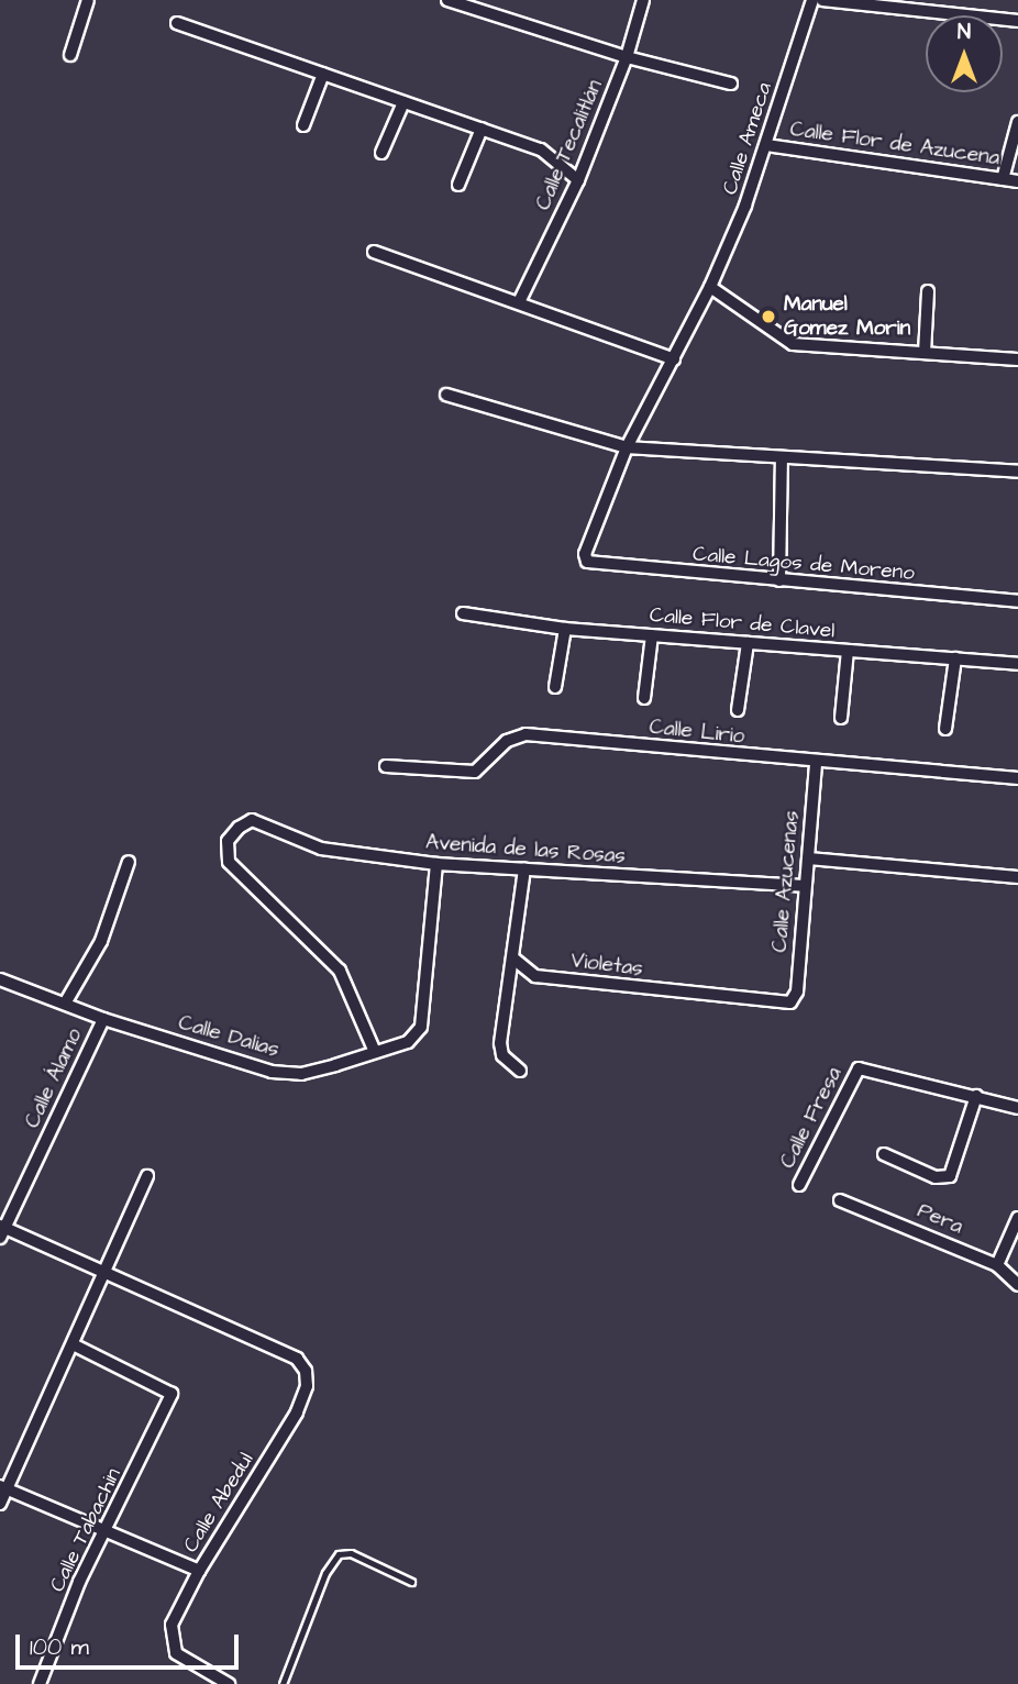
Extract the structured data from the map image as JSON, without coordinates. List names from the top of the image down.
{
  "streets": {
    "street": [
      "Calle Ameca",
      "Calle Flor de Azucena",
      "Calle Tecalitlán",
      "Calle Lagos de Moreno",
      "Calle Flor de Clavel",
      "Calle Lirio",
      "Avenida de las Rosas",
      "Calle Azucenas",
      "Violetas",
      "Calle Dalias",
      "Calle Álamo",
      "Calle Fresa",
      "Pera",
      "Calle Abedul",
      "Calle Tabachin"
    ]
  },
  "crossings": [
    ["Calle Ameca", "Calle Flor de Azucena"],
    ["Calle Ameca", "Calle Lagos de Moreno"],
    ["Calle Lirio", "Calle Azucenas"],
    ["Avenida de las Rosas", "Calle Azucenas"],
    ["Avenida de las Rosas", "Calle Dalias"],
    ["Calle Azucenas", "Violetas"],
    ["Calle Dalias", "Calle Álamo"]
  ],
  "places": ["Manuel Gomez Morin"],
  "scale_bar": "100 m",
  "north": "top"
}
